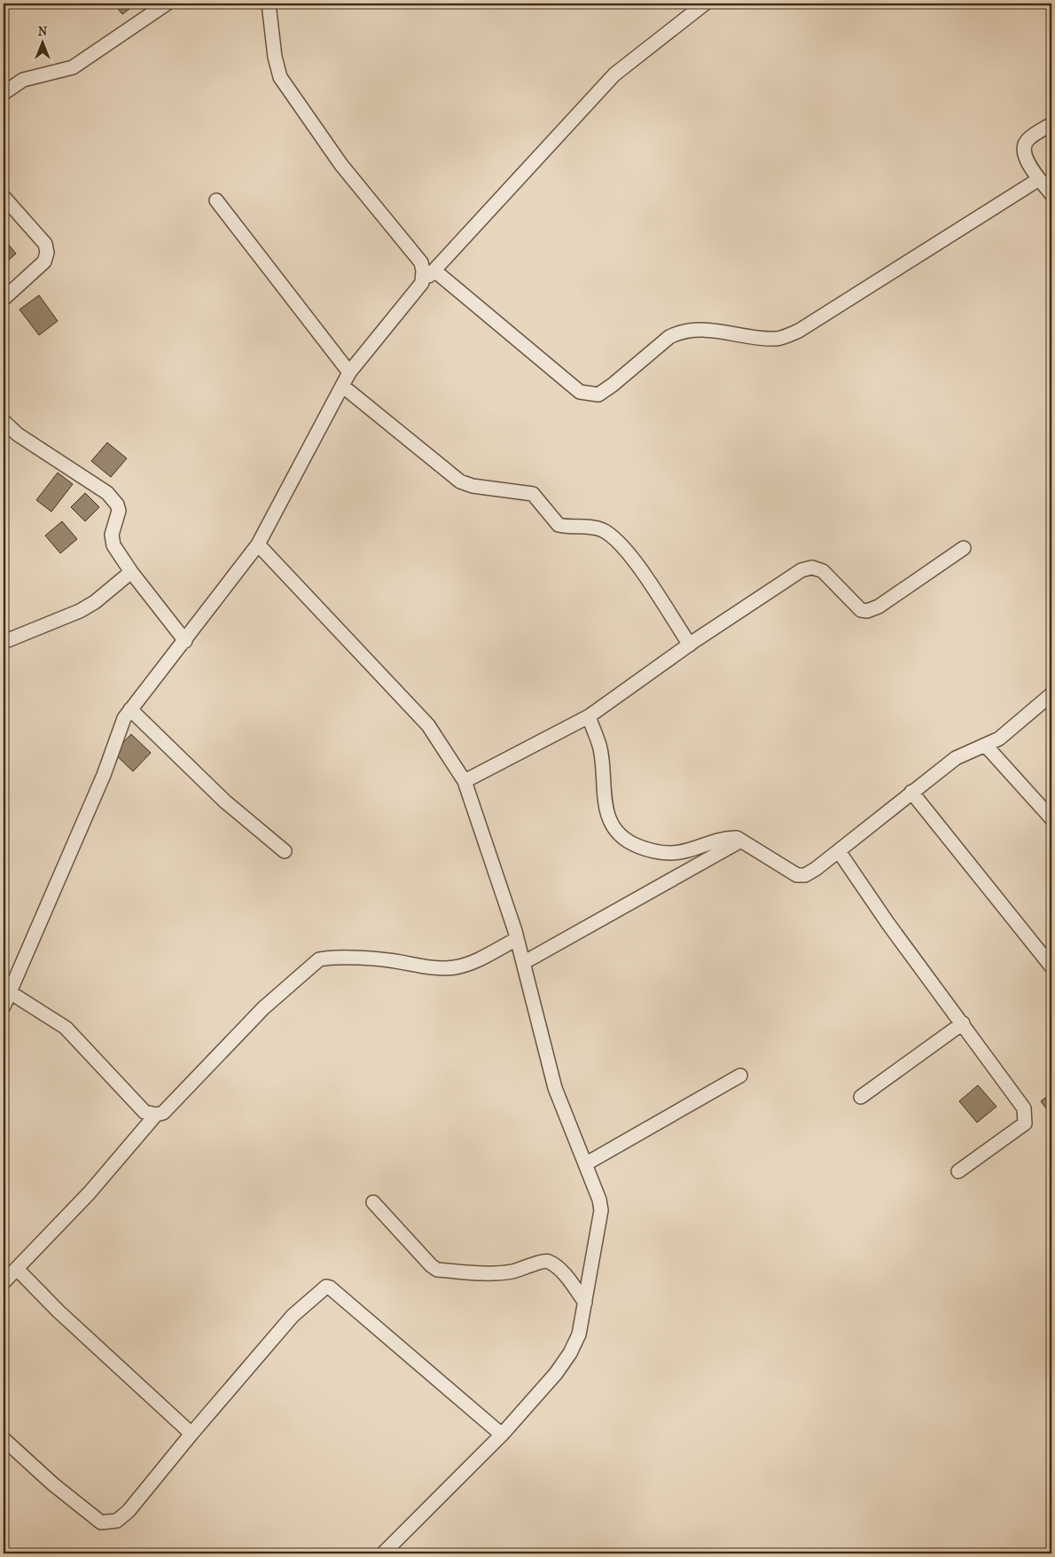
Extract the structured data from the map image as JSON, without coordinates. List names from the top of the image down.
{
  "north": "top"
}
